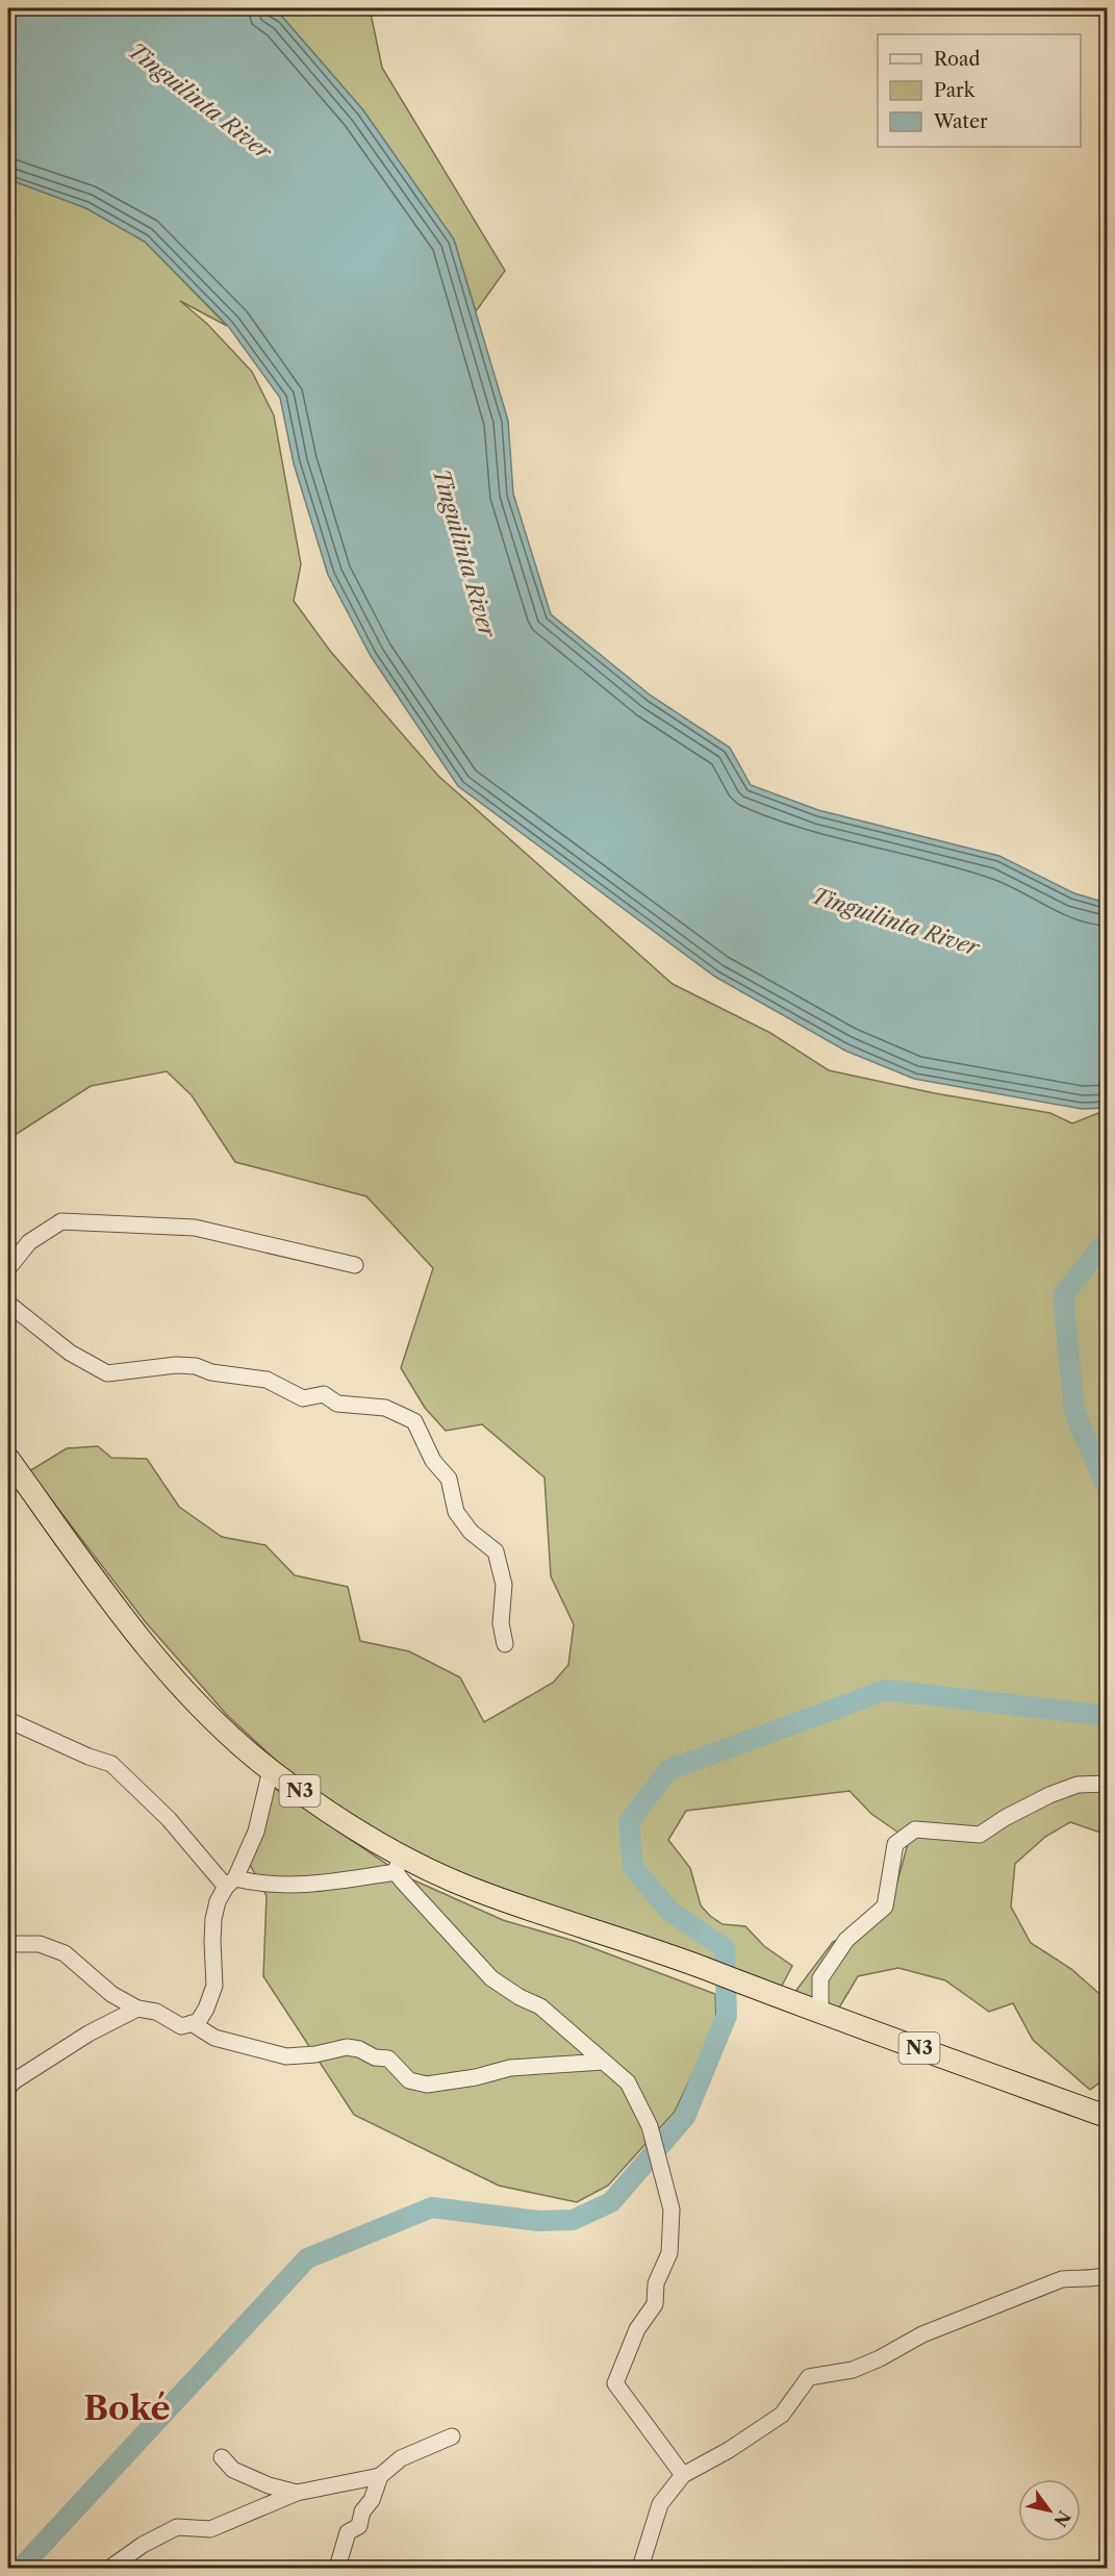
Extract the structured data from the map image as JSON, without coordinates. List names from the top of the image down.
{
  "streets": {
    "highway": ["N3"]
  },
  "districts": ["Boké"],
  "water": ["Tinguilinta River"],
  "legend": ["Road", "Park", "Water"],
  "north": "bottom right"
}
